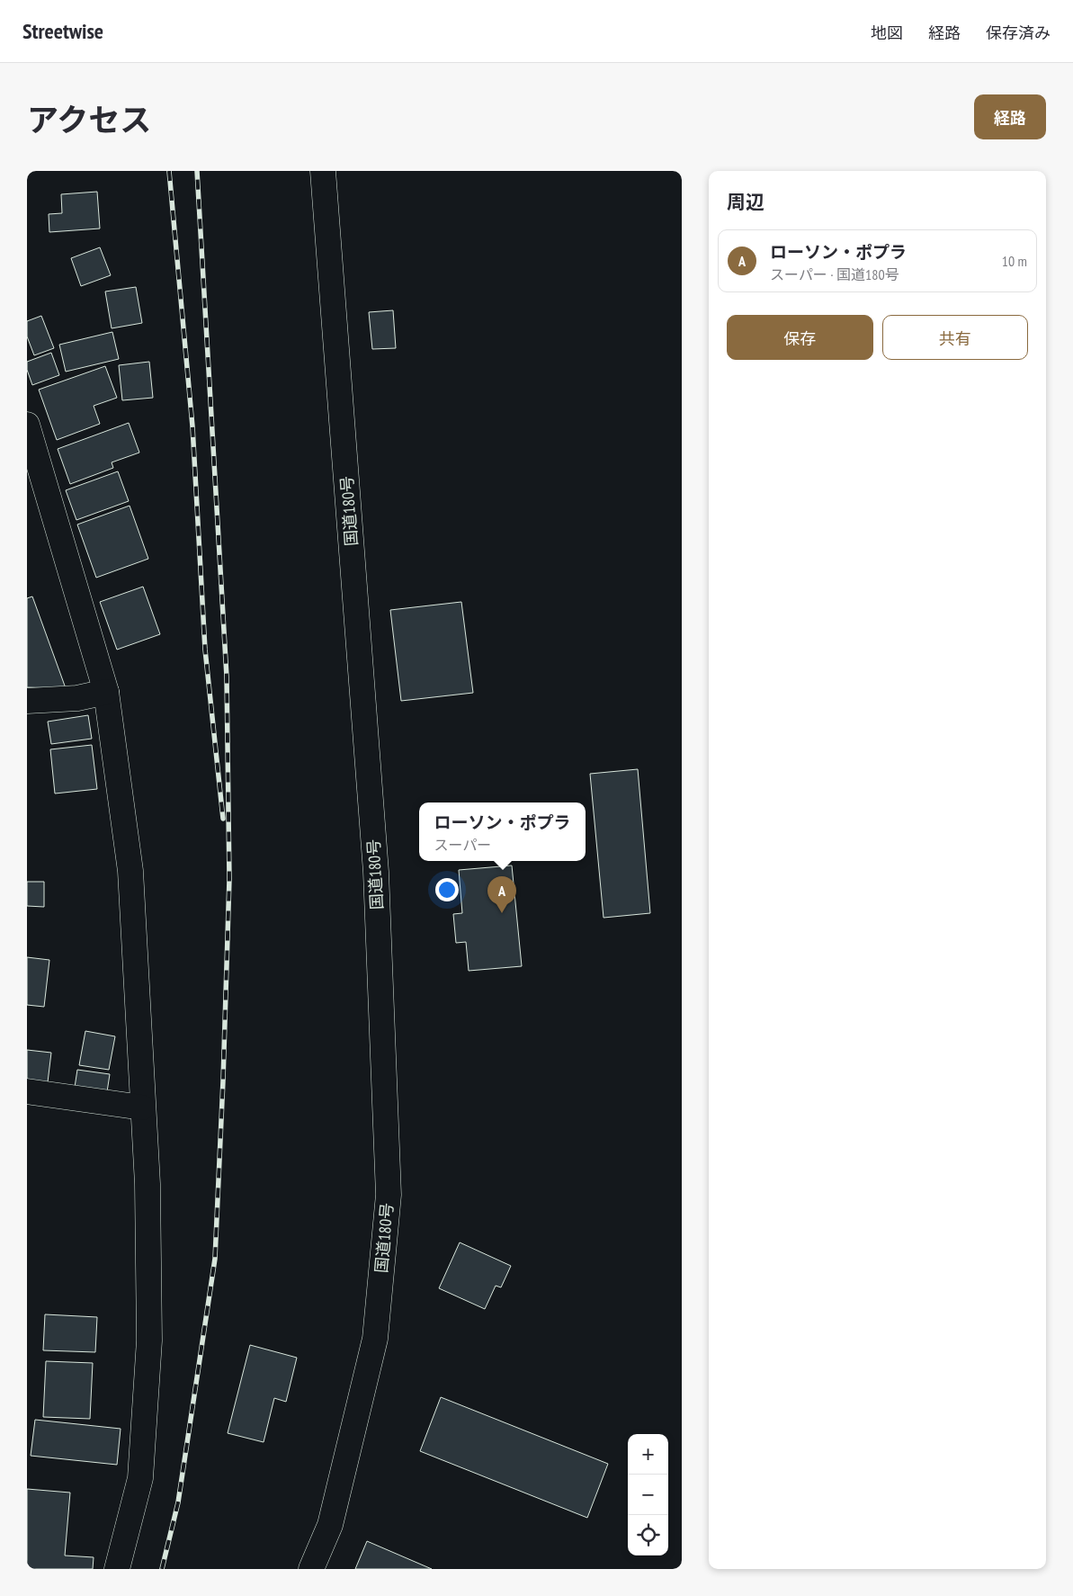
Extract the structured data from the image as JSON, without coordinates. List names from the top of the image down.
{
  "streets": {
    "main road": ["国道180号"]
  },
  "page": {
    "header": "Streetwise",
    "nav": ["地図", "経路", "保存済み"],
    "title": "アクセス",
    "buttons": [
      "経路",
      ["保存", "共有"]
    ],
    "heading": "周辺",
    "list": [
      {
        "mark": "A",
        "name": "ローソン・ポプラ",
        "note": "スーパー · 国道180号",
        "value": "10 m"
      }
    ],
    "popup": ["ローソン・ポプラ", "スーパー"],
    "pins": "A",
    "map_buttons": ["+", "−"]
  }
}
